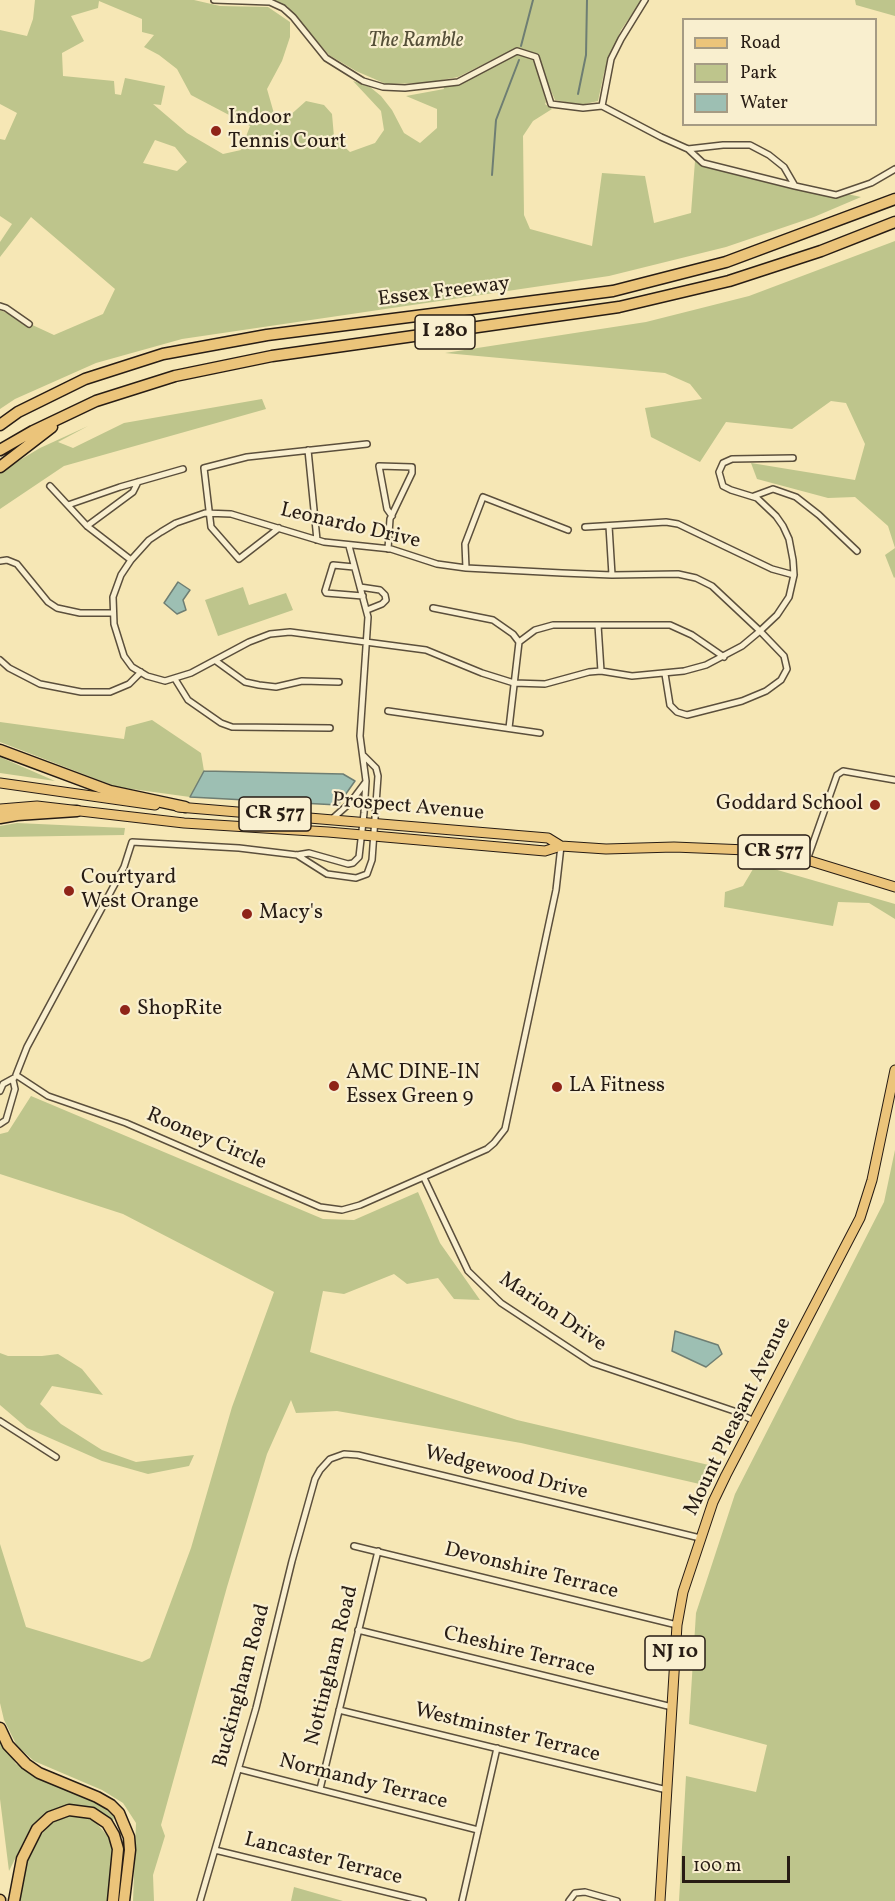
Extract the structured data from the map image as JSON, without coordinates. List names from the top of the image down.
{
  "streets": {
    "highway": ["Essex Freeway", "I 280"],
    "main road": [
      "Prospect Avenue",
      "CR 577",
      "Mount Pleasant Avenue",
      "NJ 10"
    ],
    "street": [
      "Leonardo Drive",
      "Rooney Circle",
      "Marion Drive",
      "Wedgewood Drive",
      "Devonshire Terrace",
      "Cheshire Terrace",
      "Nottingham Road",
      "Buckingham Road",
      "Westminster Terrace",
      "Normandy Terrace",
      "Lancaster Terrace"
    ]
  },
  "crossings": [
    ["Prospect Avenue", "Rooney Circle"],
    ["Rooney Circle", "Marion Drive"],
    ["Marion Drive", "Mount Pleasant Avenue"],
    ["Mount Pleasant Avenue", "Wedgewood Drive"],
    ["Mount Pleasant Avenue", "Devonshire Terrace"],
    ["Mount Pleasant Avenue", "Cheshire Terrace"],
    ["Mount Pleasant Avenue", "Westminster Terrace"],
    ["Wedgewood Drive", "Buckingham Road"],
    ["Devonshire Terrace", "Nottingham Road"],
    ["Cheshire Terrace", "Nottingham Road"],
    ["Nottingham Road", "Westminster Terrace"],
    ["Nottingham Road", "Normandy Terrace"],
    ["Buckingham Road", "Normandy Terrace"],
    ["Buckingham Road", "Lancaster Terrace"]
  ],
  "parks": ["The Ramble"],
  "places": [
    "Indoor Tennis Court",
    "Goddard School",
    "Courtyard West Orange",
    "Macy's",
    "ShopRite",
    "AMC DINE-IN Essex Green 9",
    "LA Fitness"
  ],
  "legend": ["Road", "Park", "Water"],
  "scale_bar": "100 m"
}
